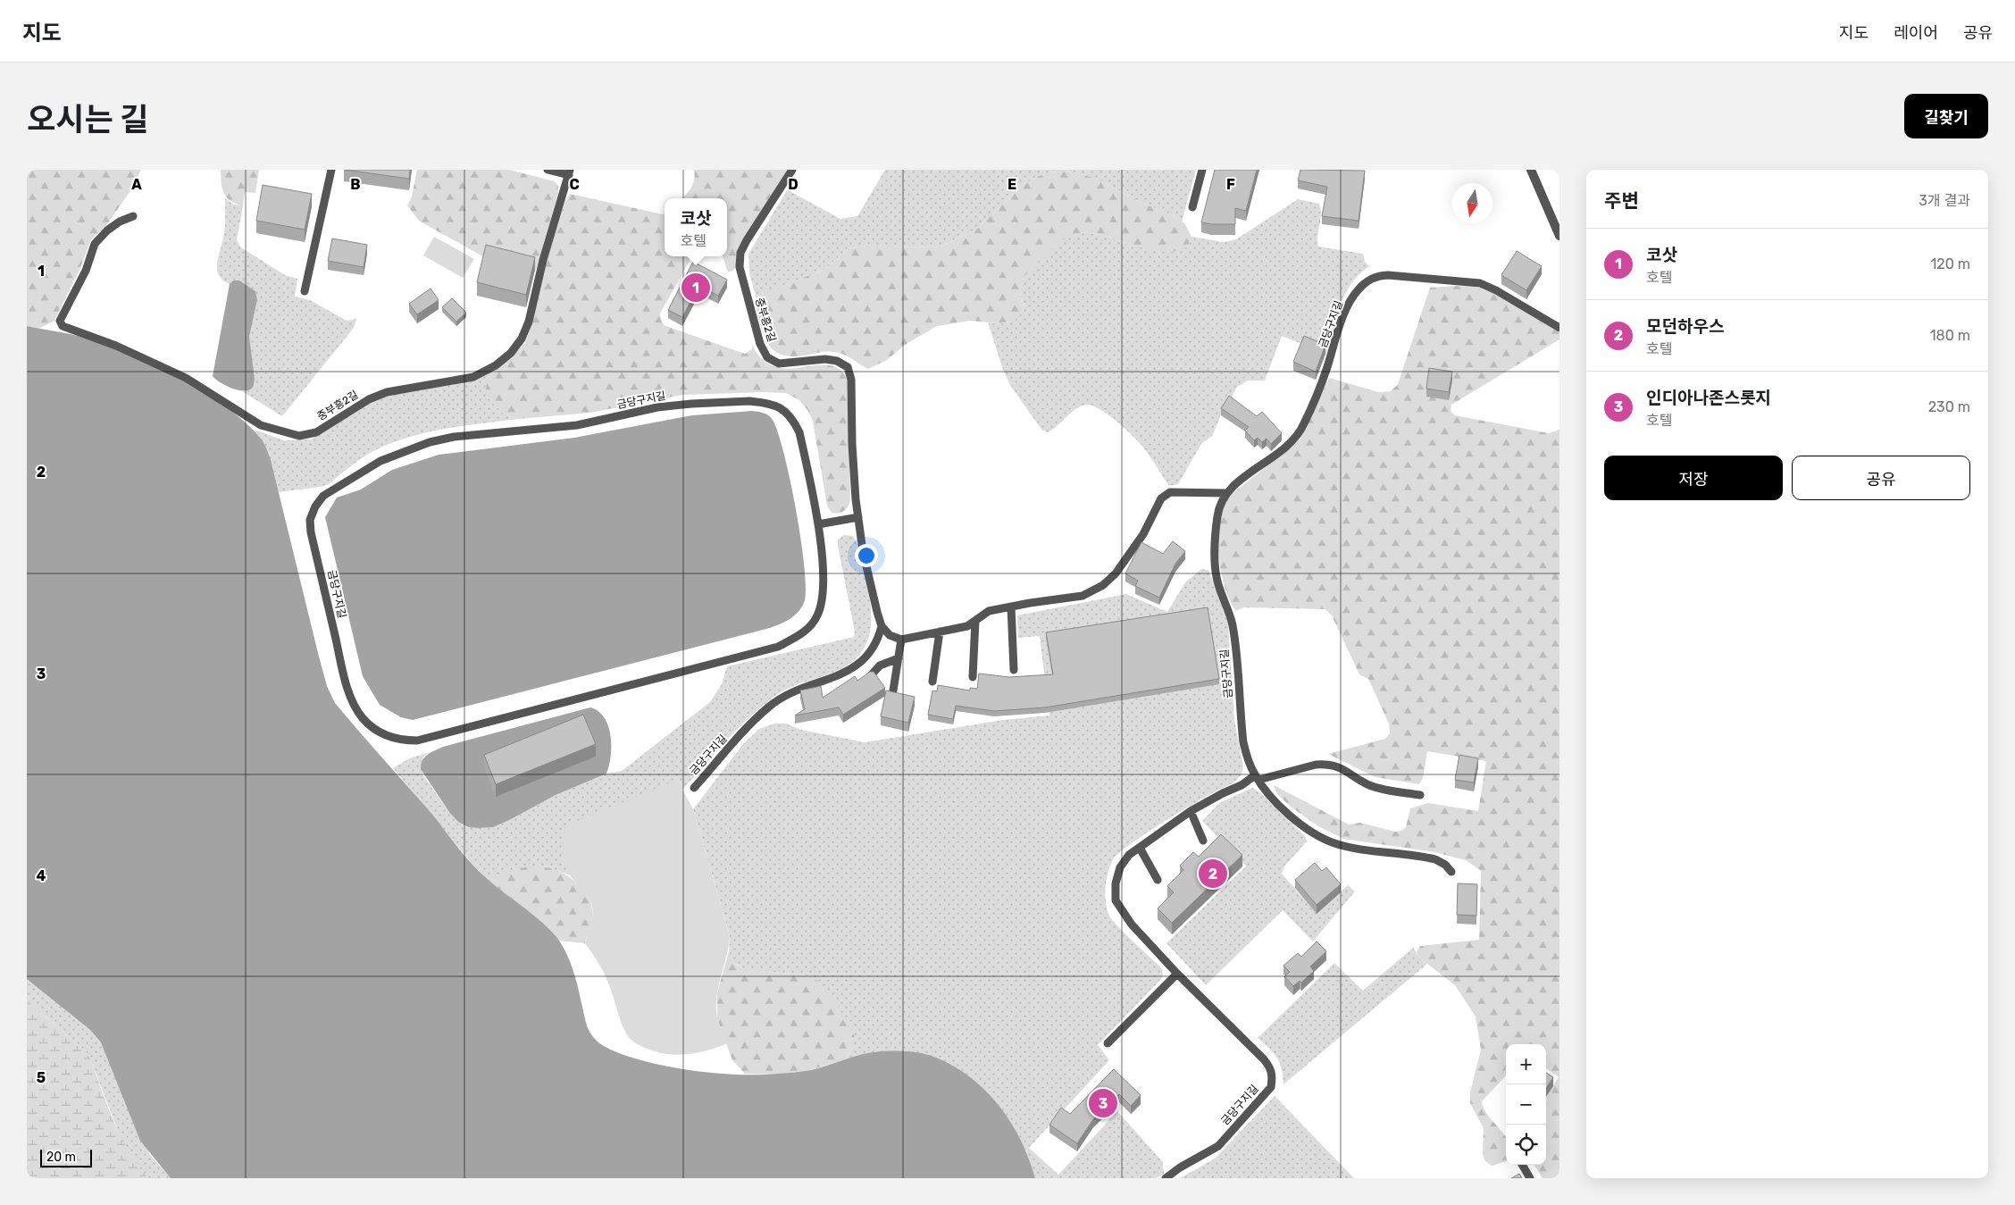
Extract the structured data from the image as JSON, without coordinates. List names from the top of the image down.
{
  "streets": {
    "lane": ["중부흥2길", "금당구지길"]
  },
  "scale_bar": "20 m",
  "north": "bottom",
  "page": {
    "header": "지도",
    "nav": ["지도", "레이어", "공유"],
    "title": "오시는 길",
    "buttons": [
      "길찾기",
      ["저장", "공유"]
    ],
    "heading": ["주변", "3개 결과"],
    "popup": ["코삿", "호텔"],
    "list": [
      {
        "mark": "1",
        "name": "코삿",
        "note": "호텔",
        "value": "120 m"
      },
      {
        "mark": "2",
        "name": "모던하우스",
        "note": "호텔",
        "value": "180 m"
      },
      {
        "mark": "3",
        "name": "인디아나존스롯지",
        "note": "호텔",
        "value": "230 m"
      }
    ],
    "pins": ["1", "2", "3"],
    "map_buttons": ["+", "−"],
    "scale": "20 m"
  },
  "grid": {
    "columns": [
      "A",
      "B",
      "C",
      "D",
      "E",
      "F"
    ],
    "rows": [
      "1",
      "2",
      "3",
      "4",
      "5"
    ]
  }
}
